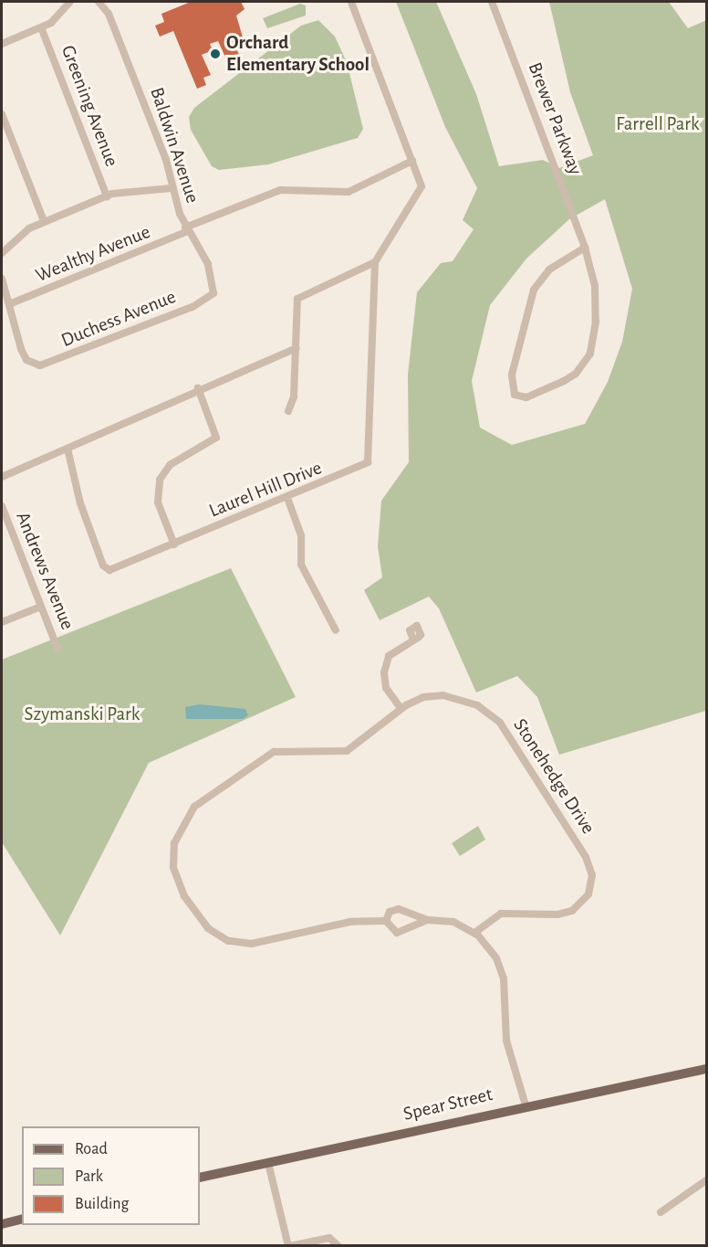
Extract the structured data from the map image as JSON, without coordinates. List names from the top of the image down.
{
  "streets": {
    "main road": ["Spear Street"],
    "street": [
      "Greening Avenue",
      "Brewer Parkway",
      "Baldwin Avenue",
      "Wealthy Avenue",
      "Duchess Avenue",
      "Laurel Hill Drive",
      "Andrews Avenue",
      "Stonehedge Drive"
    ]
  },
  "crossings": [
    ["Baldwin Avenue", "Wealthy Avenue"],
    ["Baldwin Avenue", "Duchess Avenue"],
    ["Wealthy Avenue", "Duchess Avenue"]
  ],
  "parks": ["Farrell Park", "Szymanski Park"],
  "places": ["Orchard Elementary School"],
  "legend": ["Road", "Park", "Building"]
}
